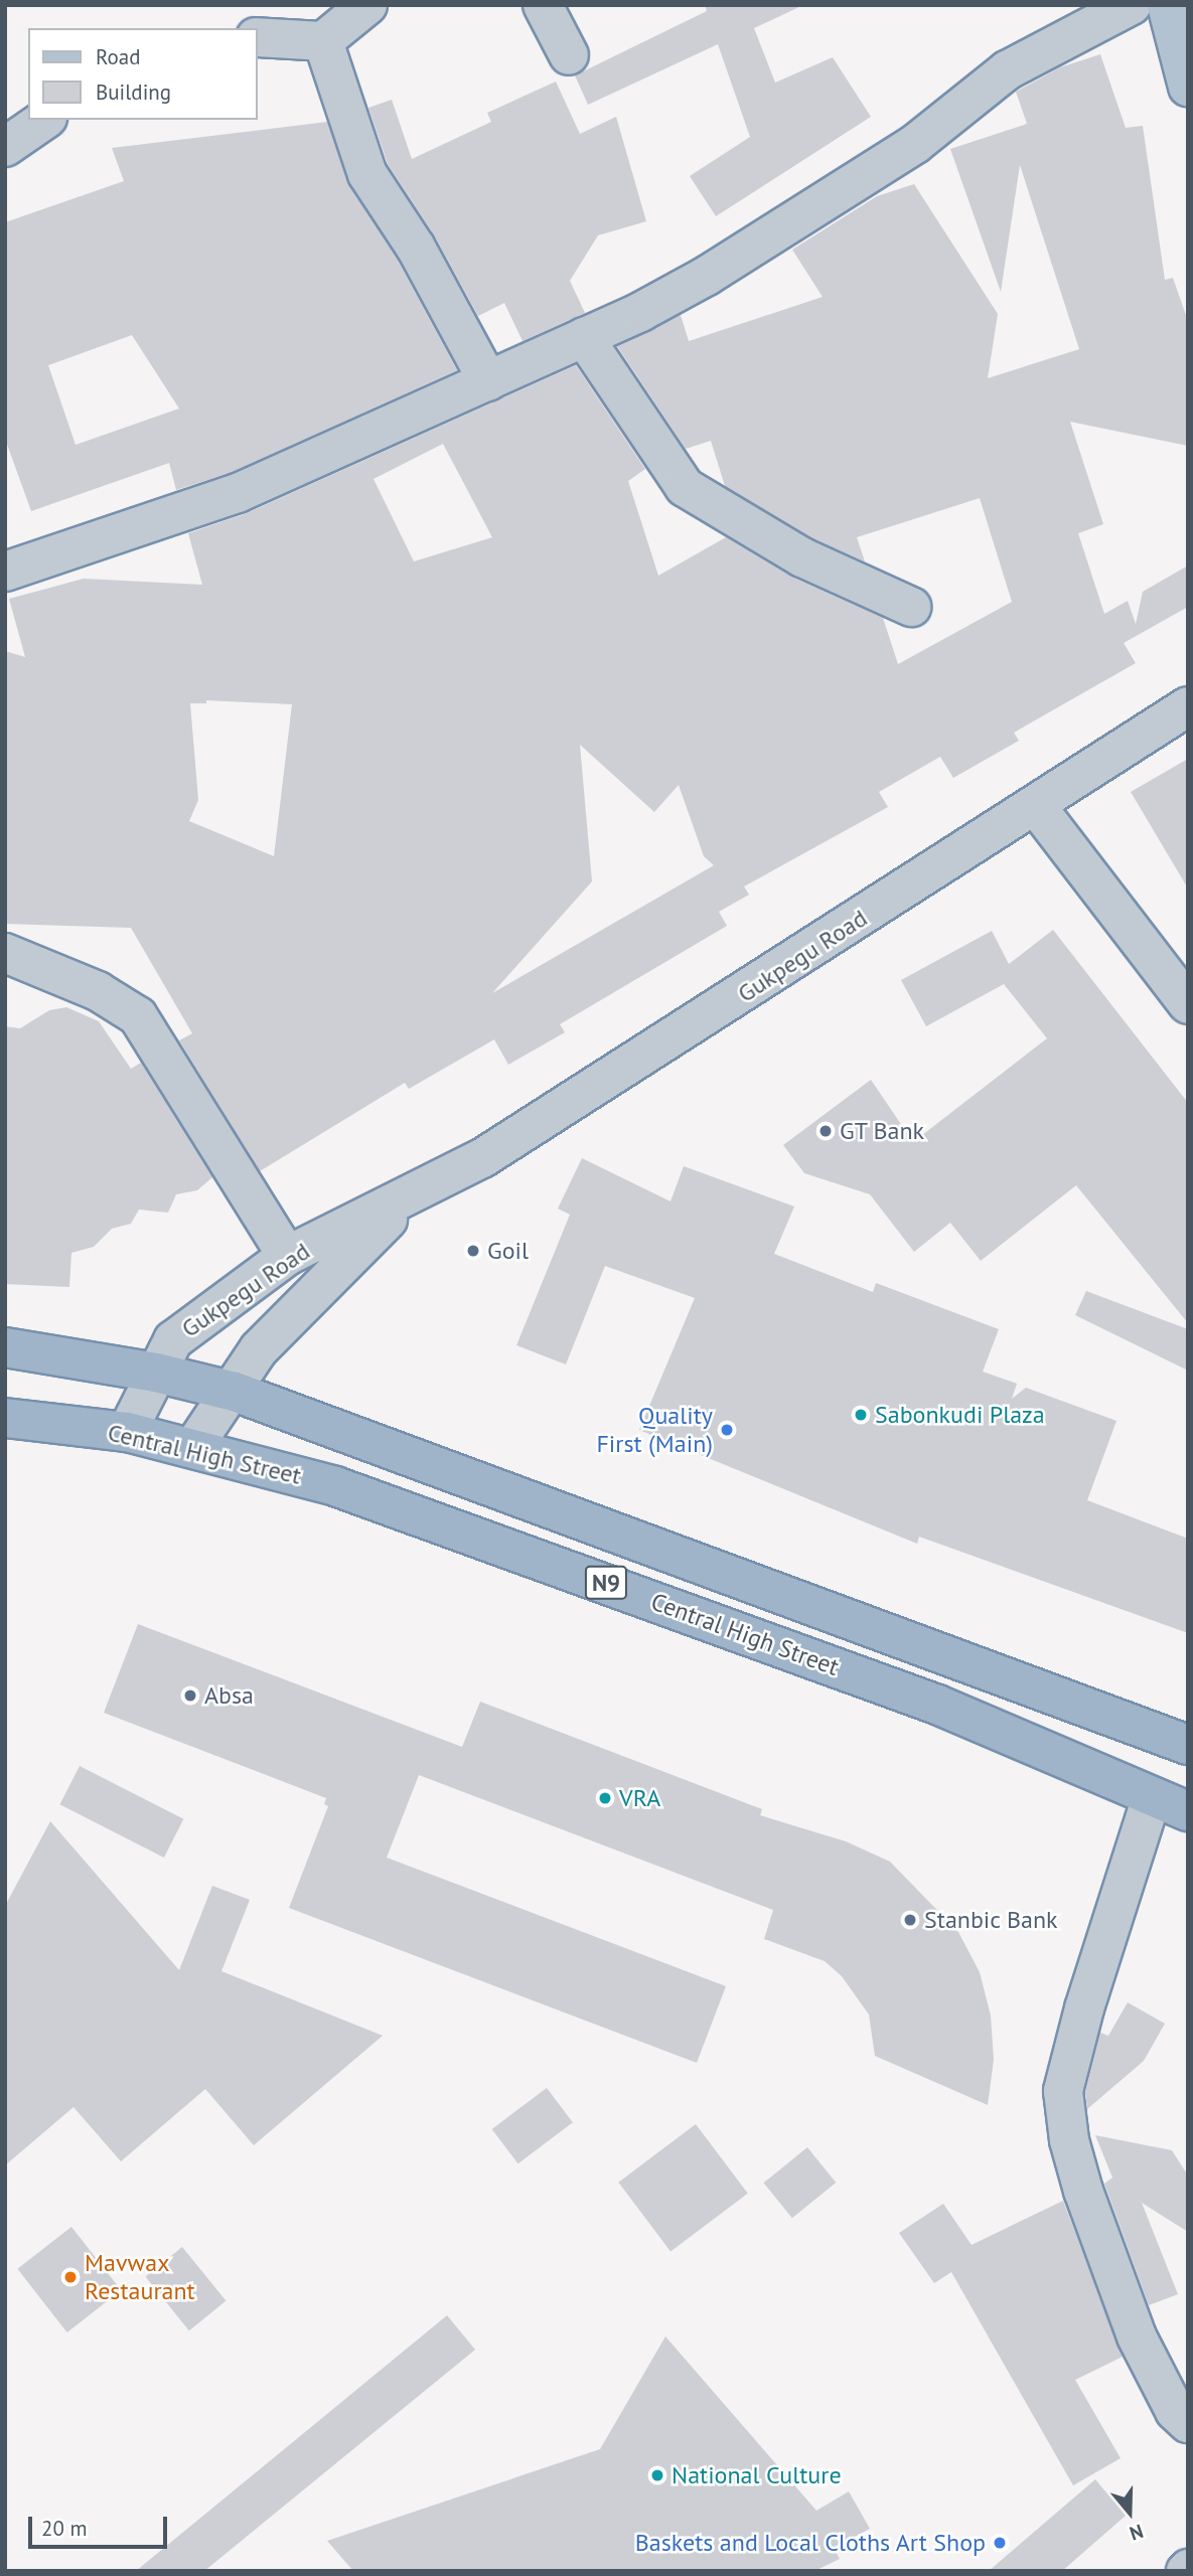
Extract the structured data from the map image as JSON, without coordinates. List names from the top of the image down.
{
  "streets": {
    "highway": ["Central High Street", "N9"],
    "street": ["Gukpegu Road"]
  },
  "crossings": [
    ["Gukpegu Road", "Central High Street"]
  ],
  "places": [
    "GT Bank",
    "Goil",
    "Sabonkudi Plaza",
    "Quality First (Main)",
    "Absa",
    "VRA",
    "Stanbic Bank",
    "Mavwax Restaurant",
    "National Culture",
    "Baskets and Local Cloths Art Shop"
  ],
  "legend": ["Road", "Building"],
  "scale_bar": "20 m",
  "north": "bottom"
}
